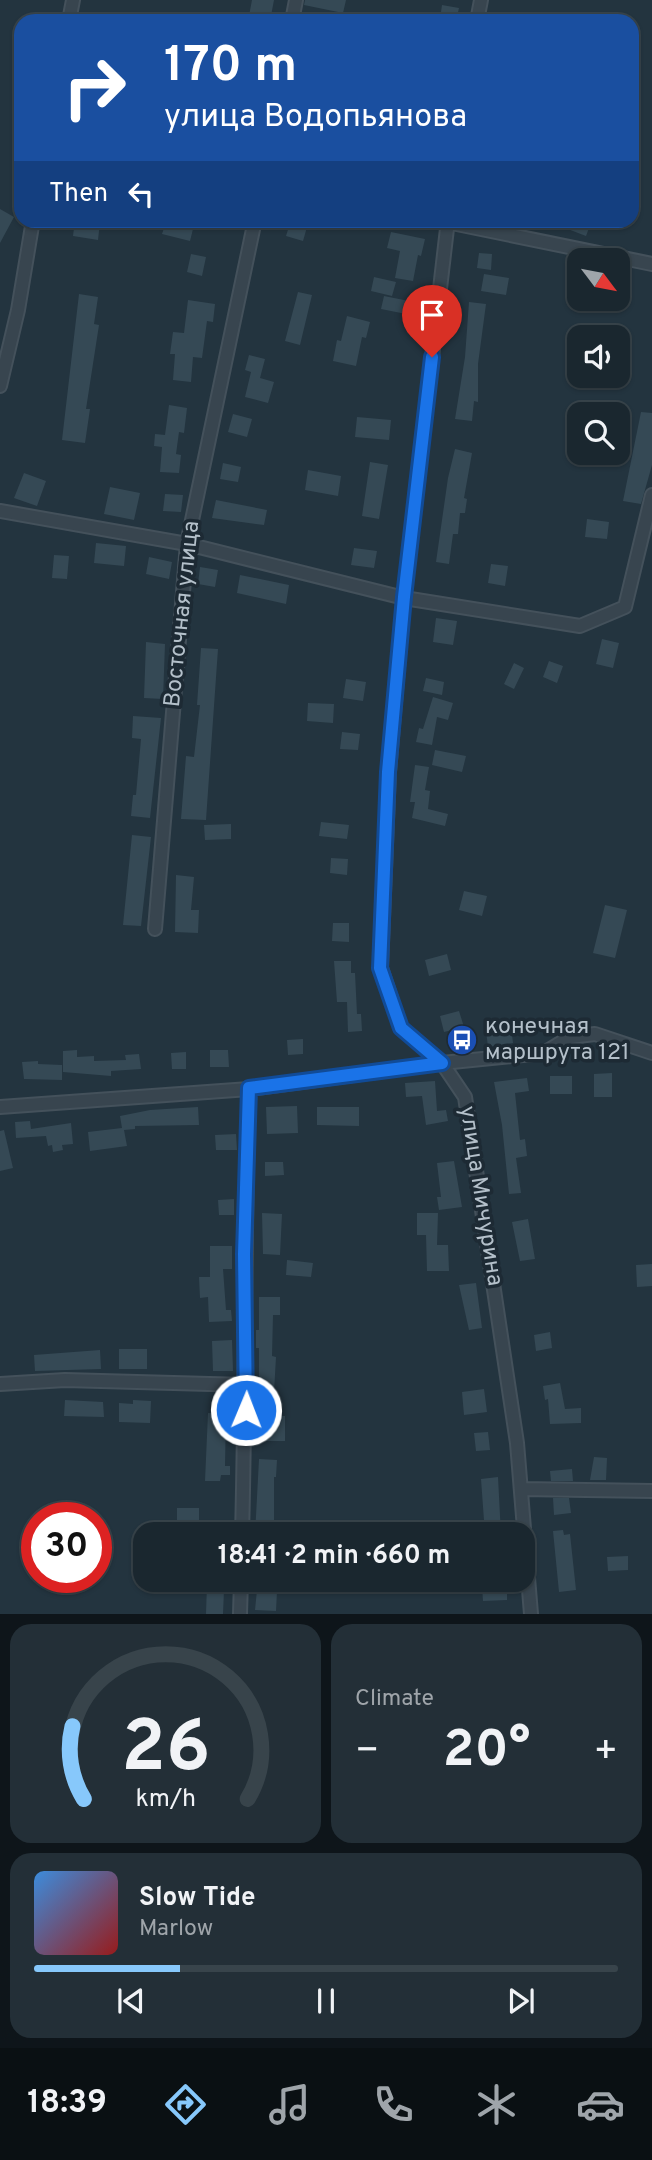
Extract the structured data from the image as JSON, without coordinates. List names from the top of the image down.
{
  "streets": {
    "street": ["Восточная улица", "улица Мичурина"]
  },
  "places": {
    "bus stop": ["конечная маршрута 121"]
  },
  "north": "bottom right",
  "page": {
    "turn": ["170 m", "улица Водопьянова"],
    "then": "Then",
    "limit": "30",
    "trip": "18:41 · 2 min · 660 m",
    "tile": "Climate",
    "heat": ["−", "20°", "+"],
    "song": ["Slow Tide", "Marlow"],
    "tabs": "18:39",
    "gauge": ["26", "km/h"]
  }
}
